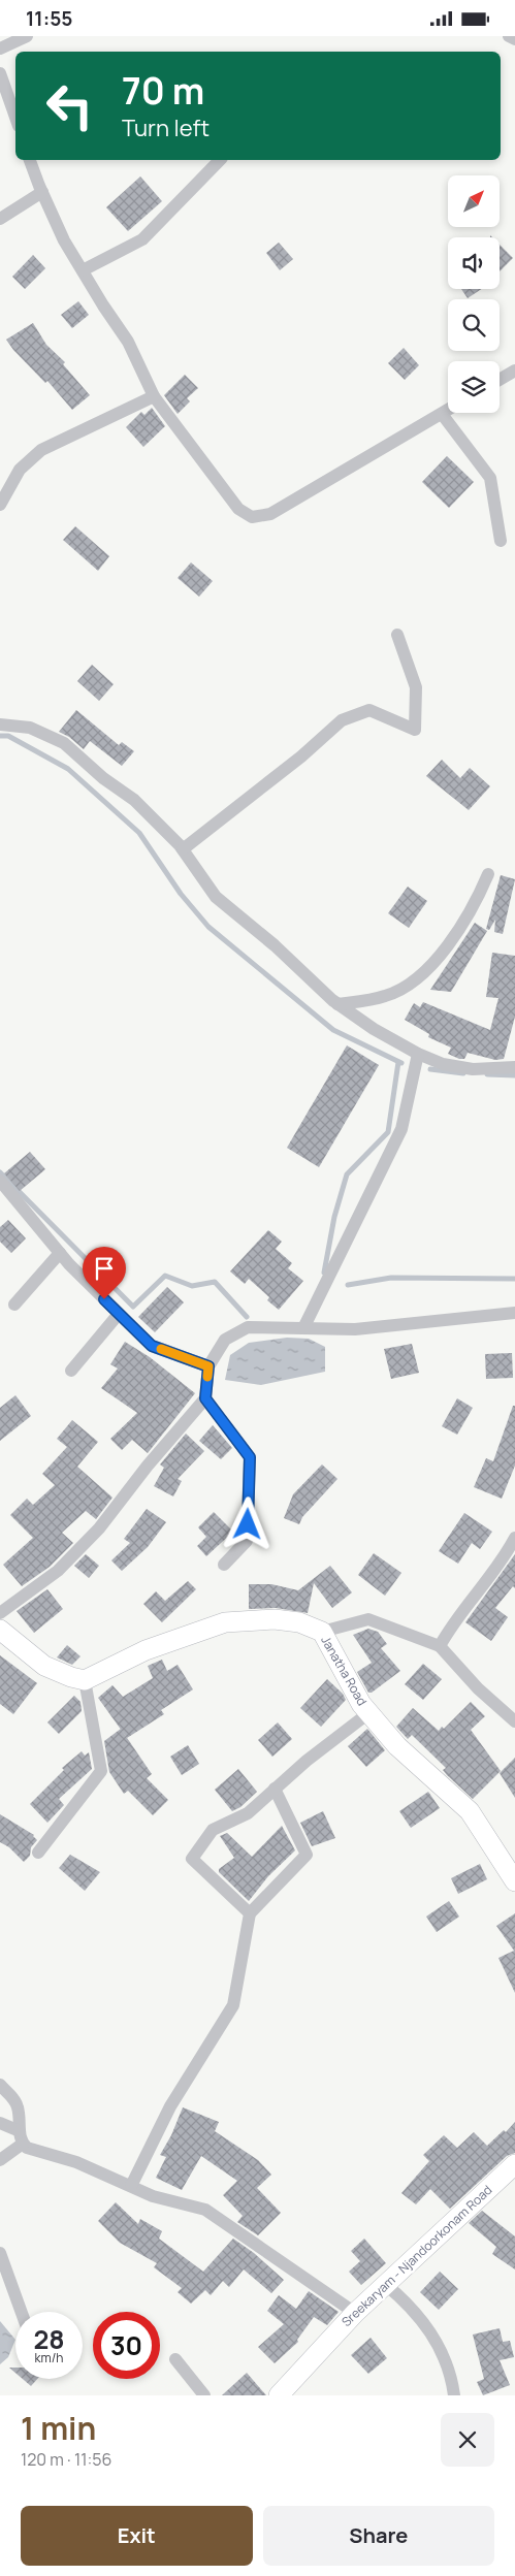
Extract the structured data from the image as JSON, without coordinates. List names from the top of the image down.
{
  "streets": {
    "street": ["Janatha Road", "Sreekaryam - Njandoorkonam Road"]
  },
  "north": "top right",
  "page": {
    "status": "11:55",
    "turn": ["70 m", "Turn left"],
    "speed": "28 km/h",
    "limit": "30",
    "heading": ["1 min", "120 m · 11:56"],
    "buttons": ["Exit", "Share"]
  }
}
